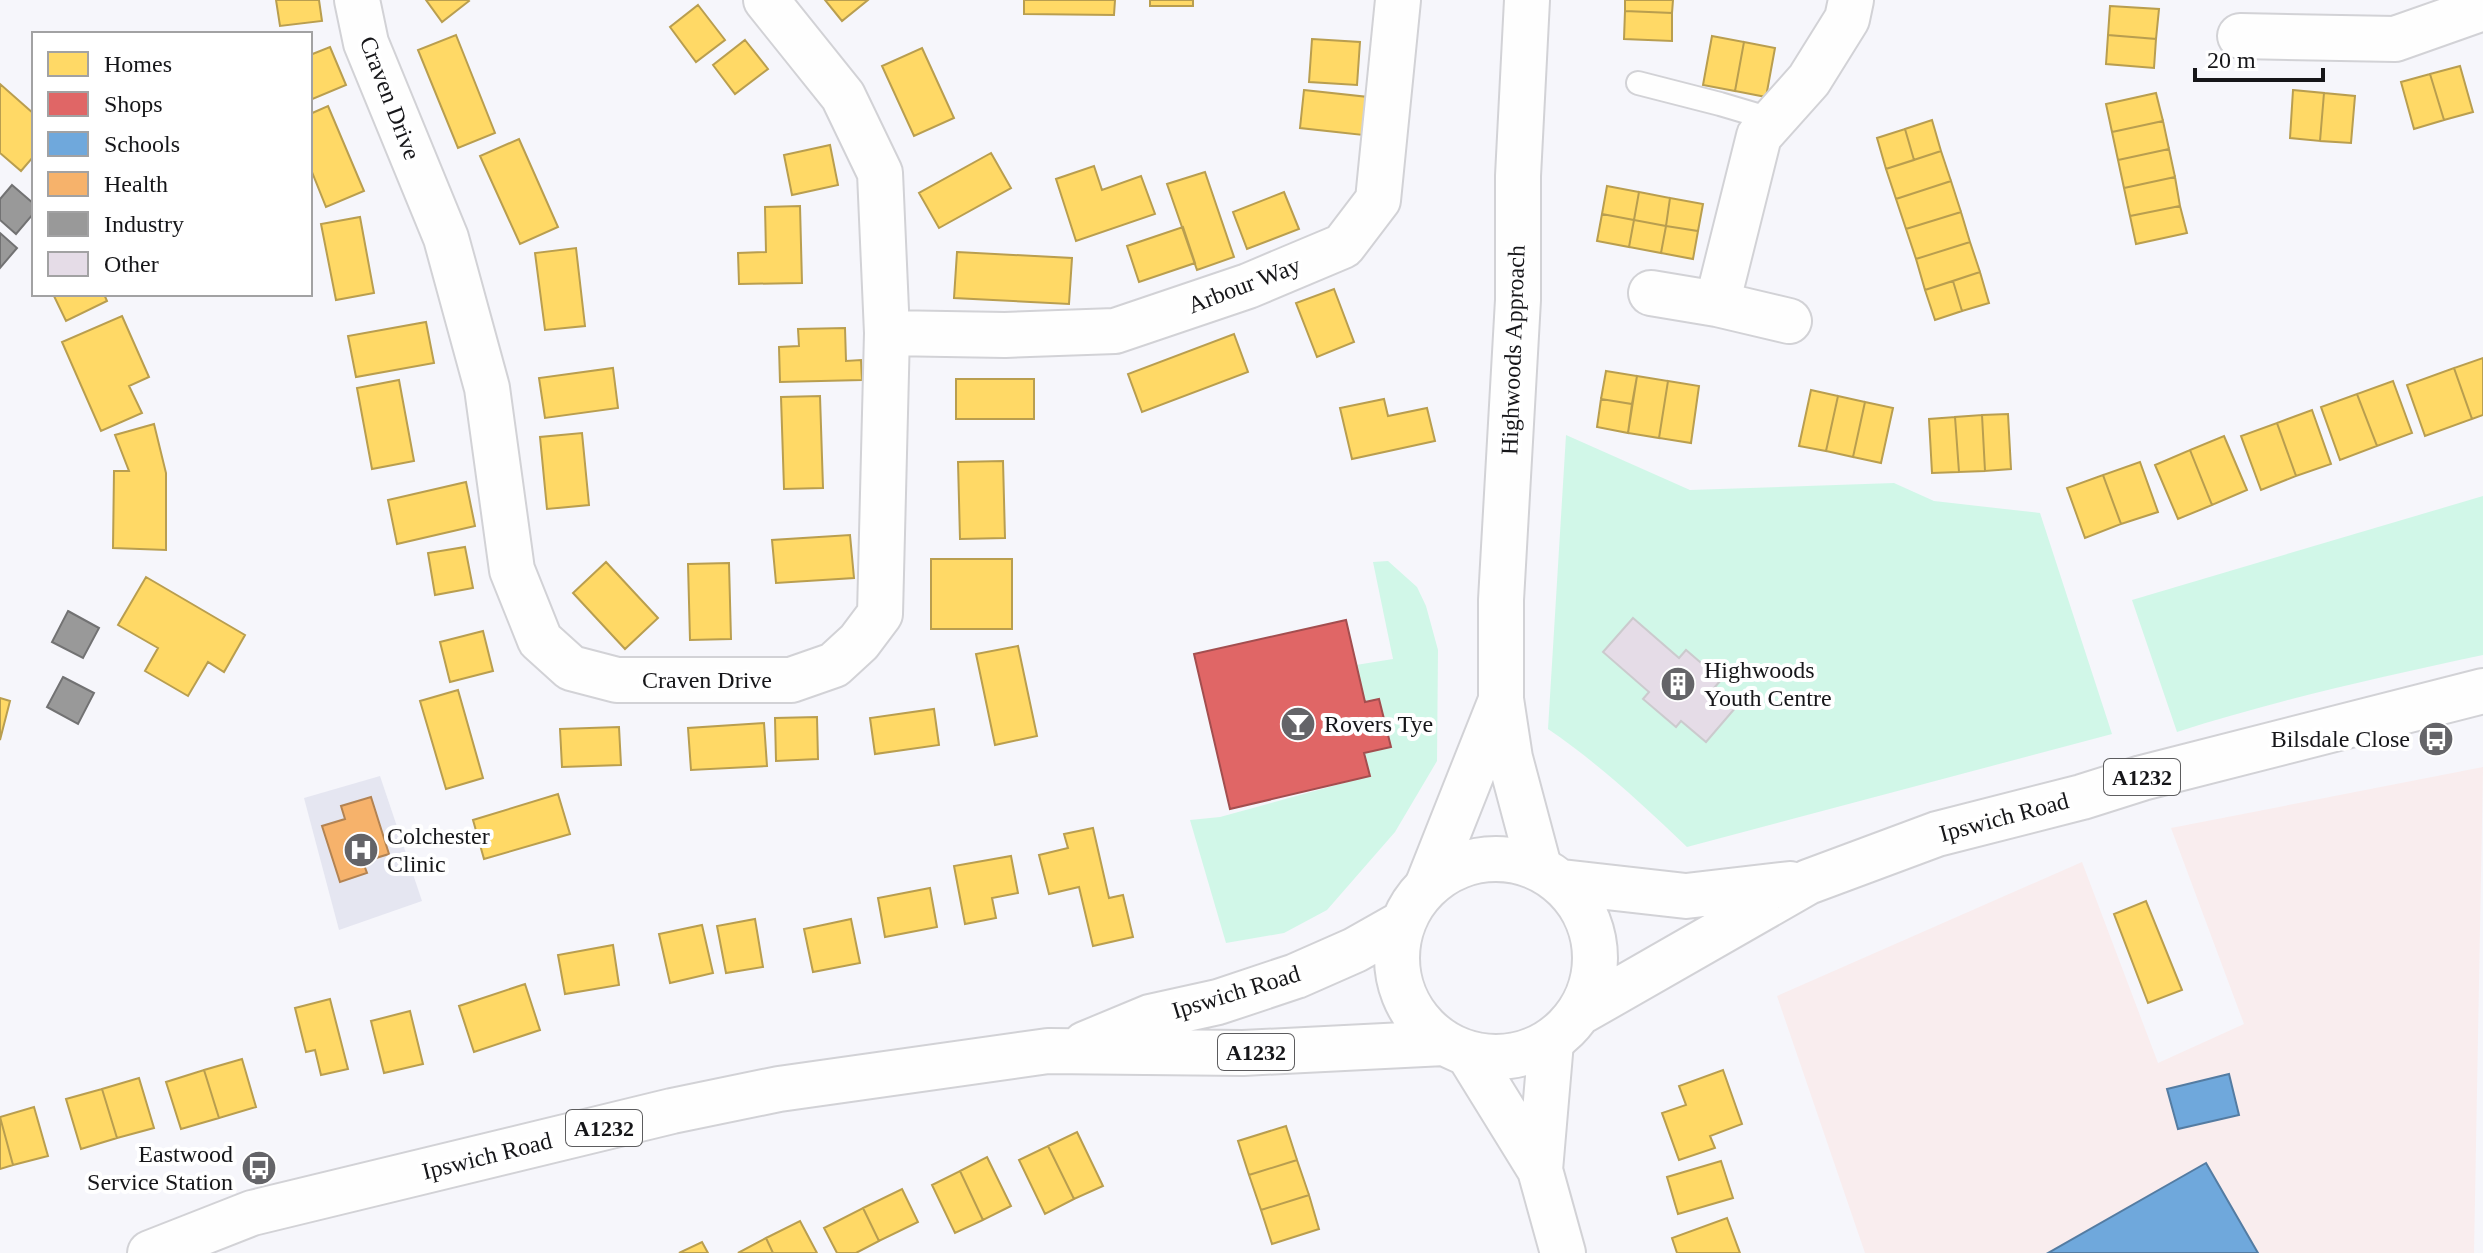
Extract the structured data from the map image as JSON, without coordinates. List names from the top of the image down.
{
  "streets": {
    "street": [
      "Craven Drive",
      "Arbour Way",
      "Highwoods Approach",
      "A1232",
      "Ipswich Road"
    ]
  },
  "crossings": [
    ["Craven Drive", "Arbour Way"],
    ["Highwoods Approach", "A1232"],
    ["Highwoods Approach", "Ipswich Road"],
    ["A1232", "Ipswich Road"]
  ],
  "places": {
    "building": ["Highwoods Youth Centre"],
    "bar": ["Rovers Tye"],
    "bus stop": ["Bilsdale Close", "Eastwood Service Station"],
    "hospital": ["Colchester Clinic"]
  },
  "legend": [
    "Homes",
    "Shops",
    "Schools",
    "Health",
    "Industry",
    "Other"
  ],
  "scale_bar": "20 m"
}
